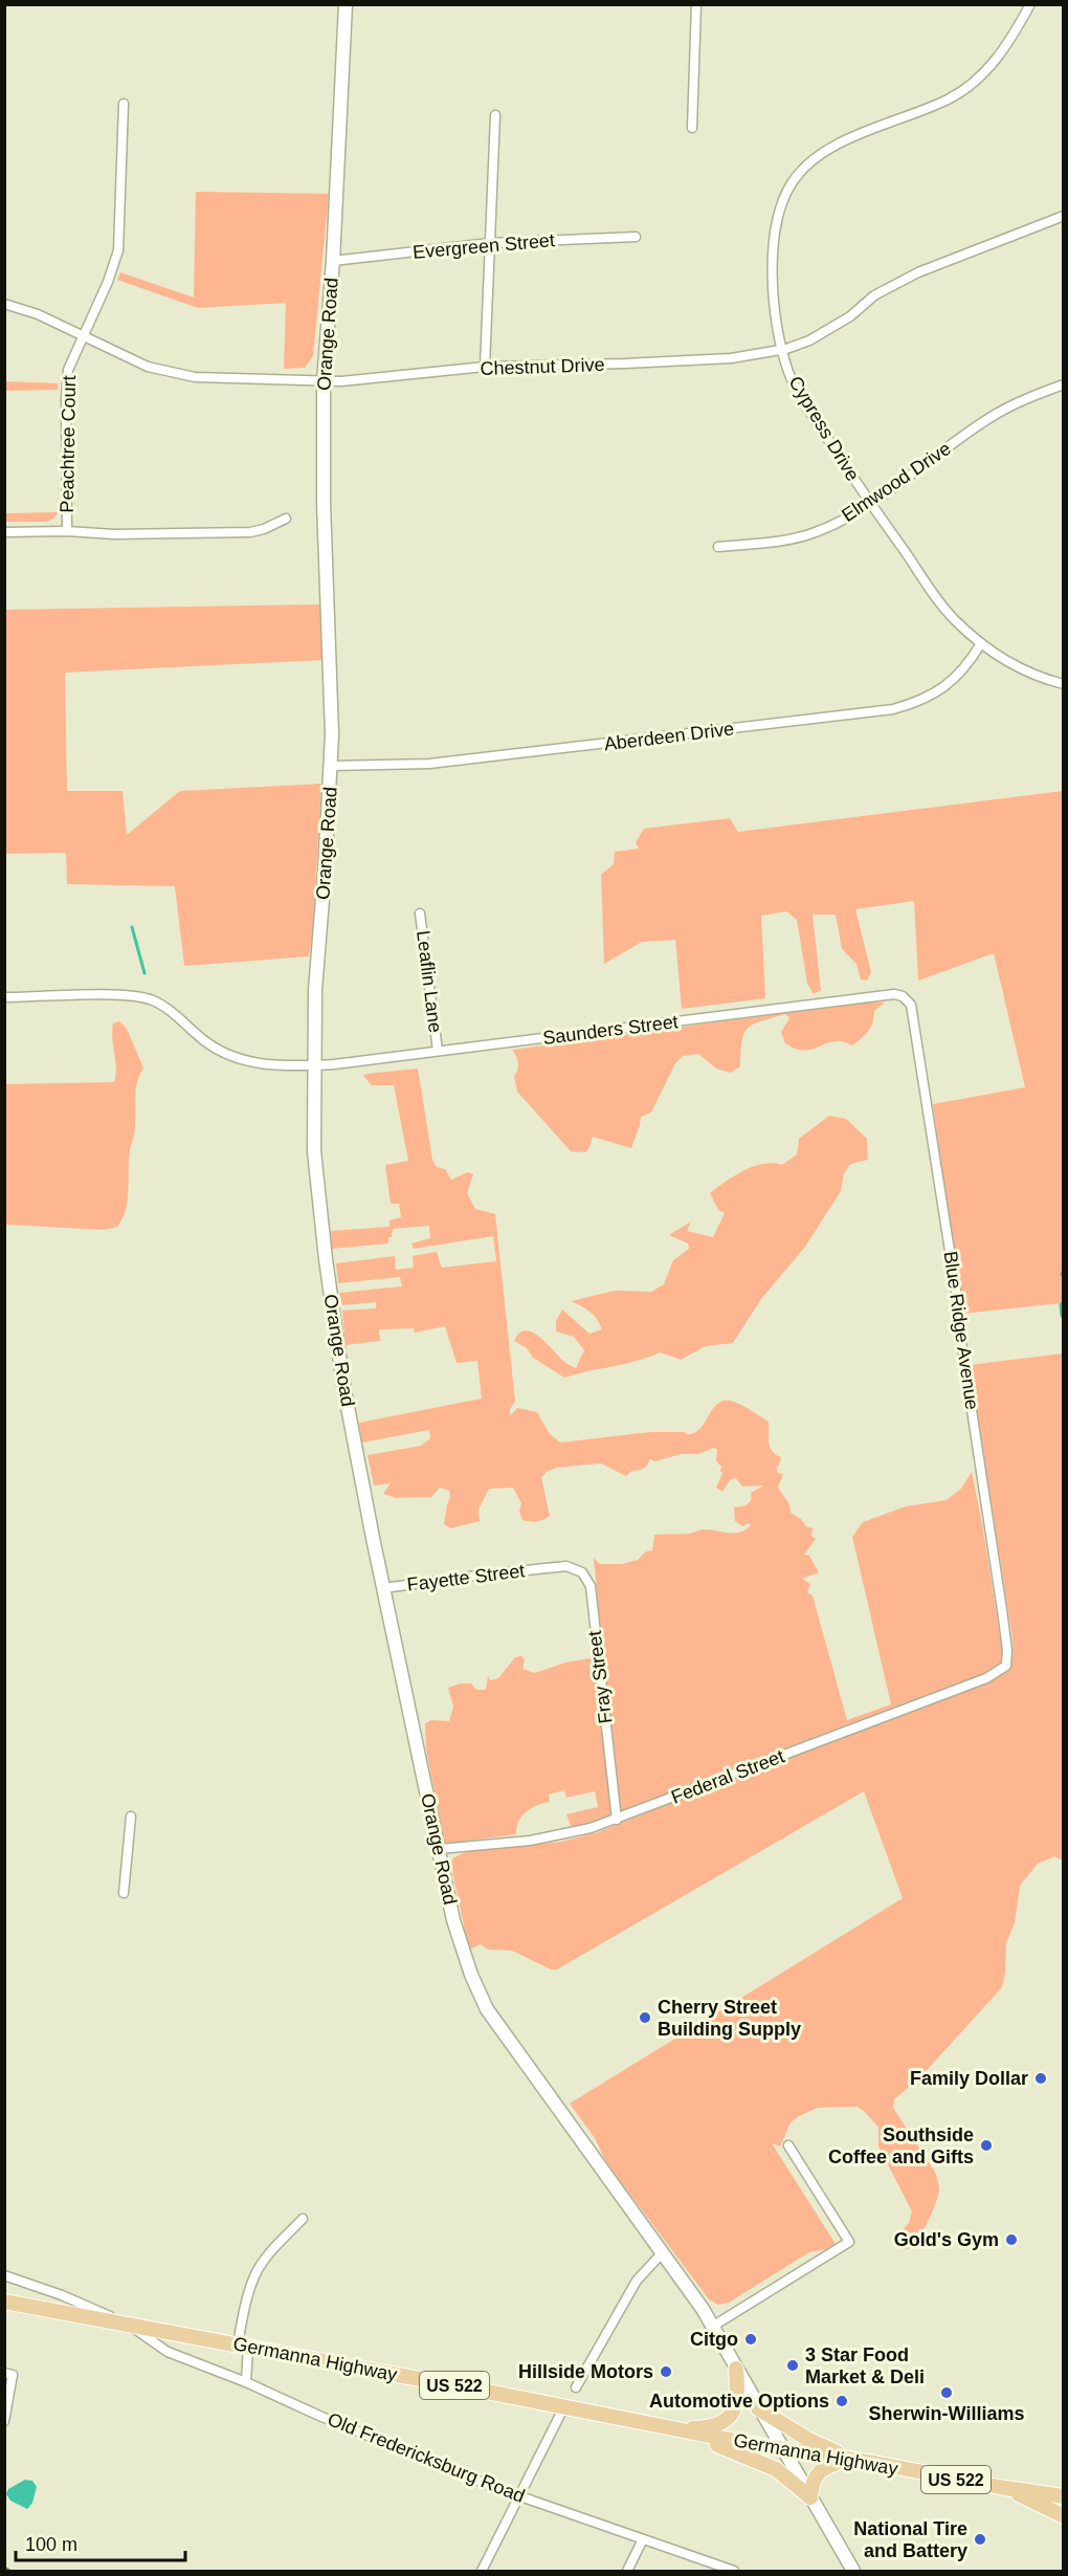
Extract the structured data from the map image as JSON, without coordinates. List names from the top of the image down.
{
  "streets": {
    "main road": ["Orange Road", "Germanna Highway", "US 522"],
    "street": [
      "Evergreen Street",
      "Chestnut Drive",
      "Cypress Drive",
      "Peachtree Court",
      "Elmwood Drive",
      "Aberdeen Drive",
      "Leaflin Lane",
      "Saunders Street",
      "Blue Ridge Avenue",
      "Fayette Street",
      "Fray Street",
      "Federal Street",
      "Old Fredericksburg Road"
    ]
  },
  "crossings": [
    ["Evergreen Street", "Orange Road"],
    ["Orange Road", "Chestnut Drive"],
    ["Orange Road", "Aberdeen Drive"],
    ["Orange Road", "Saunders Street"],
    ["Orange Road", "Fayette Street"],
    ["Orange Road", "Federal Street"],
    ["Orange Road", "Germanna Highway"],
    ["Chestnut Drive", "Cypress Drive"],
    ["Chestnut Drive", "Peachtree Court"],
    ["Cypress Drive", "Elmwood Drive"],
    ["Cypress Drive", "Aberdeen Drive"],
    ["Leaflin Lane", "Saunders Street"],
    ["Saunders Street", "Blue Ridge Avenue"],
    ["Blue Ridge Avenue", "Federal Street"],
    ["Fayette Street", "Fray Street"],
    ["Fray Street", "Federal Street"],
    ["Germanna Highway", "US 522"],
    ["Germanna Highway", "Old Fredericksburg Road"]
  ],
  "places": [
    "Cherry Street Building Supply",
    "Family Dollar",
    "Southside Coffee and Gifts",
    "Gold's Gym",
    "Citgo",
    "3 Star Food Market & Deli",
    "Hillside Motors",
    "Sherwin-Williams",
    "Automotive Options",
    "National Tire and Battery"
  ],
  "scale_bar": "100 m"
}
